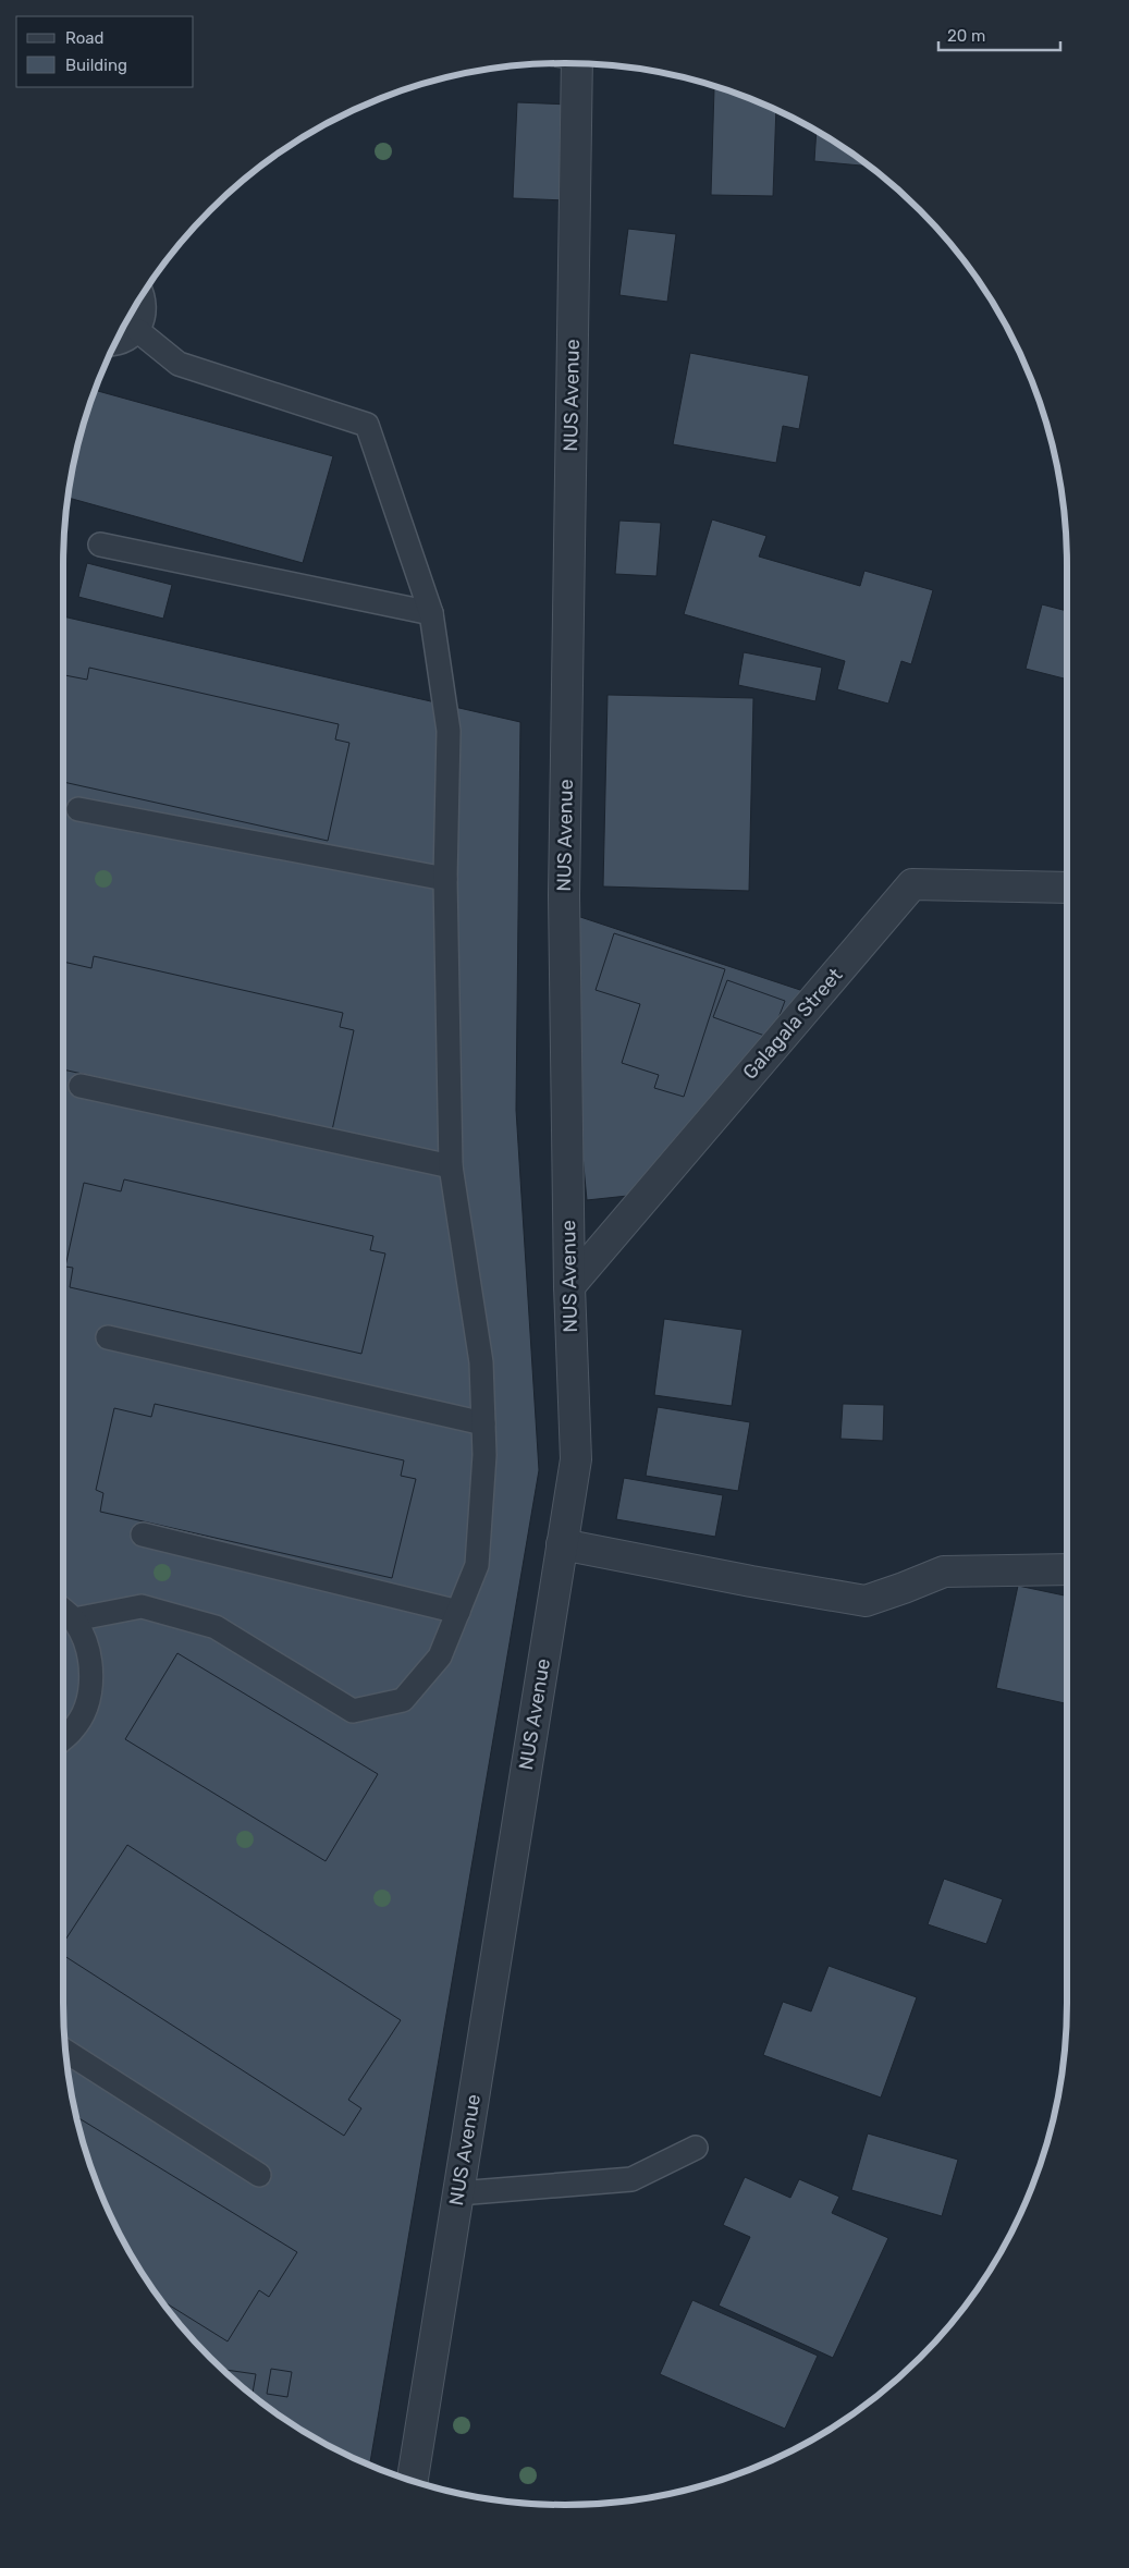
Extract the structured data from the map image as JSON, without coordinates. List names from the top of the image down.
{
  "streets": {
    "street": ["NUS Avenue", "Galagala Street"]
  },
  "crossings": [
    ["NUS Avenue", "Galagala Street"]
  ],
  "legend": ["Road", "Building"],
  "scale_bar": "20 m"
}
